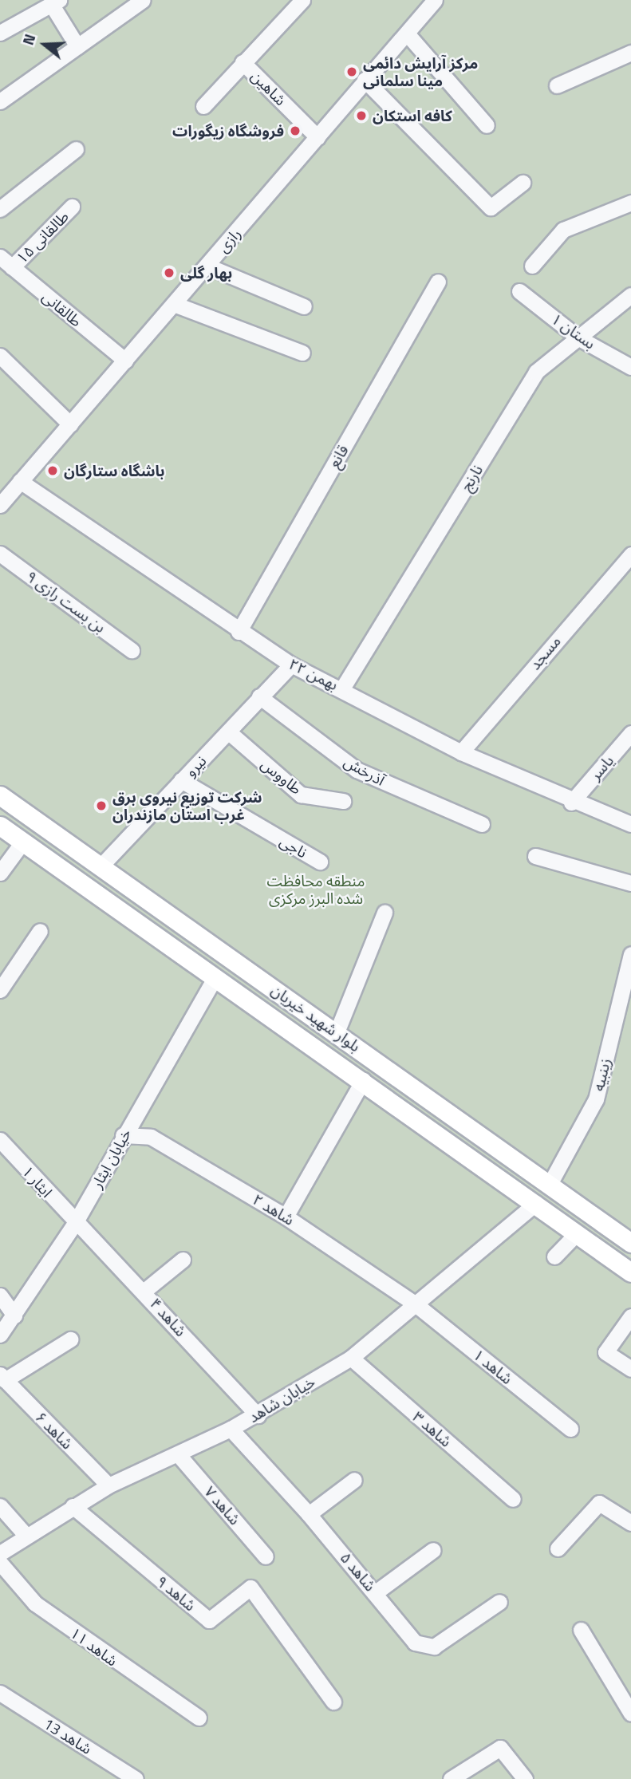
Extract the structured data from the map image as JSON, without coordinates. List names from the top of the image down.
{
  "streets": {
    "main road": ["بلوار شهید خیریان"],
    "street": [
      "شاهین",
      "طالقانی ۱۵",
      "رازی",
      "طالقانی",
      "بستان ۱",
      "قانع",
      "نارنج",
      "بن بست رازی ۹",
      "مسجد",
      "۲۲ بهمن",
      "نیرو",
      "یاسر",
      "آذرخش",
      "طاووس",
      "ناجی",
      "زینبیه",
      "خیابان ایثار",
      "ایثار ۱",
      "شاهد ۲",
      "شاهد ۴",
      "شاهد ۱",
      "خیابان شاهد",
      "شاهد ۳",
      "شاهد ۶",
      "شاهد ۷",
      "شاهد ۵",
      "شاهد ۹",
      "شاهد ۱۱",
      "شاهد 13"
    ]
  },
  "crossings": [
    ["شاهین", "رازی"],
    ["طالقانی ۱۵", "طالقانی"],
    ["رازی", "طالقانی"],
    ["رازی", "۲۲ بهمن"],
    ["بستان ۱", "نارنج"],
    ["قانع", "۲۲ بهمن"],
    ["نارنج", "۲۲ بهمن"],
    ["مسجد", "۲۲ بهمن"],
    ["۲۲ بهمن", "نیرو"],
    ["۲۲ بهمن", "یاسر"],
    ["نیرو", "آذرخش"],
    ["نیرو", "طاووس"],
    ["نیرو", "ناجی"],
    ["نیرو", "بلوار شهید خیریان"],
    ["بلوار شهید خیریان", "زینبیه"],
    ["بلوار شهید خیریان", "خیابان ایثار"],
    ["بلوار شهید خیریان", "خیابان شاهد"],
    ["خیابان ایثار", "ایثار ۱"],
    ["خیابان ایثار", "شاهد ۲"],
    ["خیابان ایثار", "شاهد ۴"],
    ["ایثار ۱", "شاهد ۴"],
    ["شاهد ۲", "شاهد ۱"],
    ["شاهد ۲", "خیابان شاهد"],
    ["شاهد ۴", "خیابان شاهد"],
    ["شاهد ۱", "خیابان شاهد"],
    ["خیابان شاهد", "شاهد ۳"],
    ["خیابان شاهد", "شاهد ۶"],
    ["خیابان شاهد", "شاهد ۷"],
    ["خیابان شاهد", "شاهد ۵"],
    ["خیابان شاهد", "شاهد ۹"]
  ],
  "parks": ["منطقه محافظت شده البرز مرکزی"],
  "places": [
    "مرکز آرایش دائمی مینا سلمانی",
    "کافه استکان",
    "فروشگاه زیگورات",
    "بهار گلی",
    "باشگاه ستارگان",
    "شرکت توزیع نیروی برق غرب استان مازندران"
  ],
  "north": "left"
}
